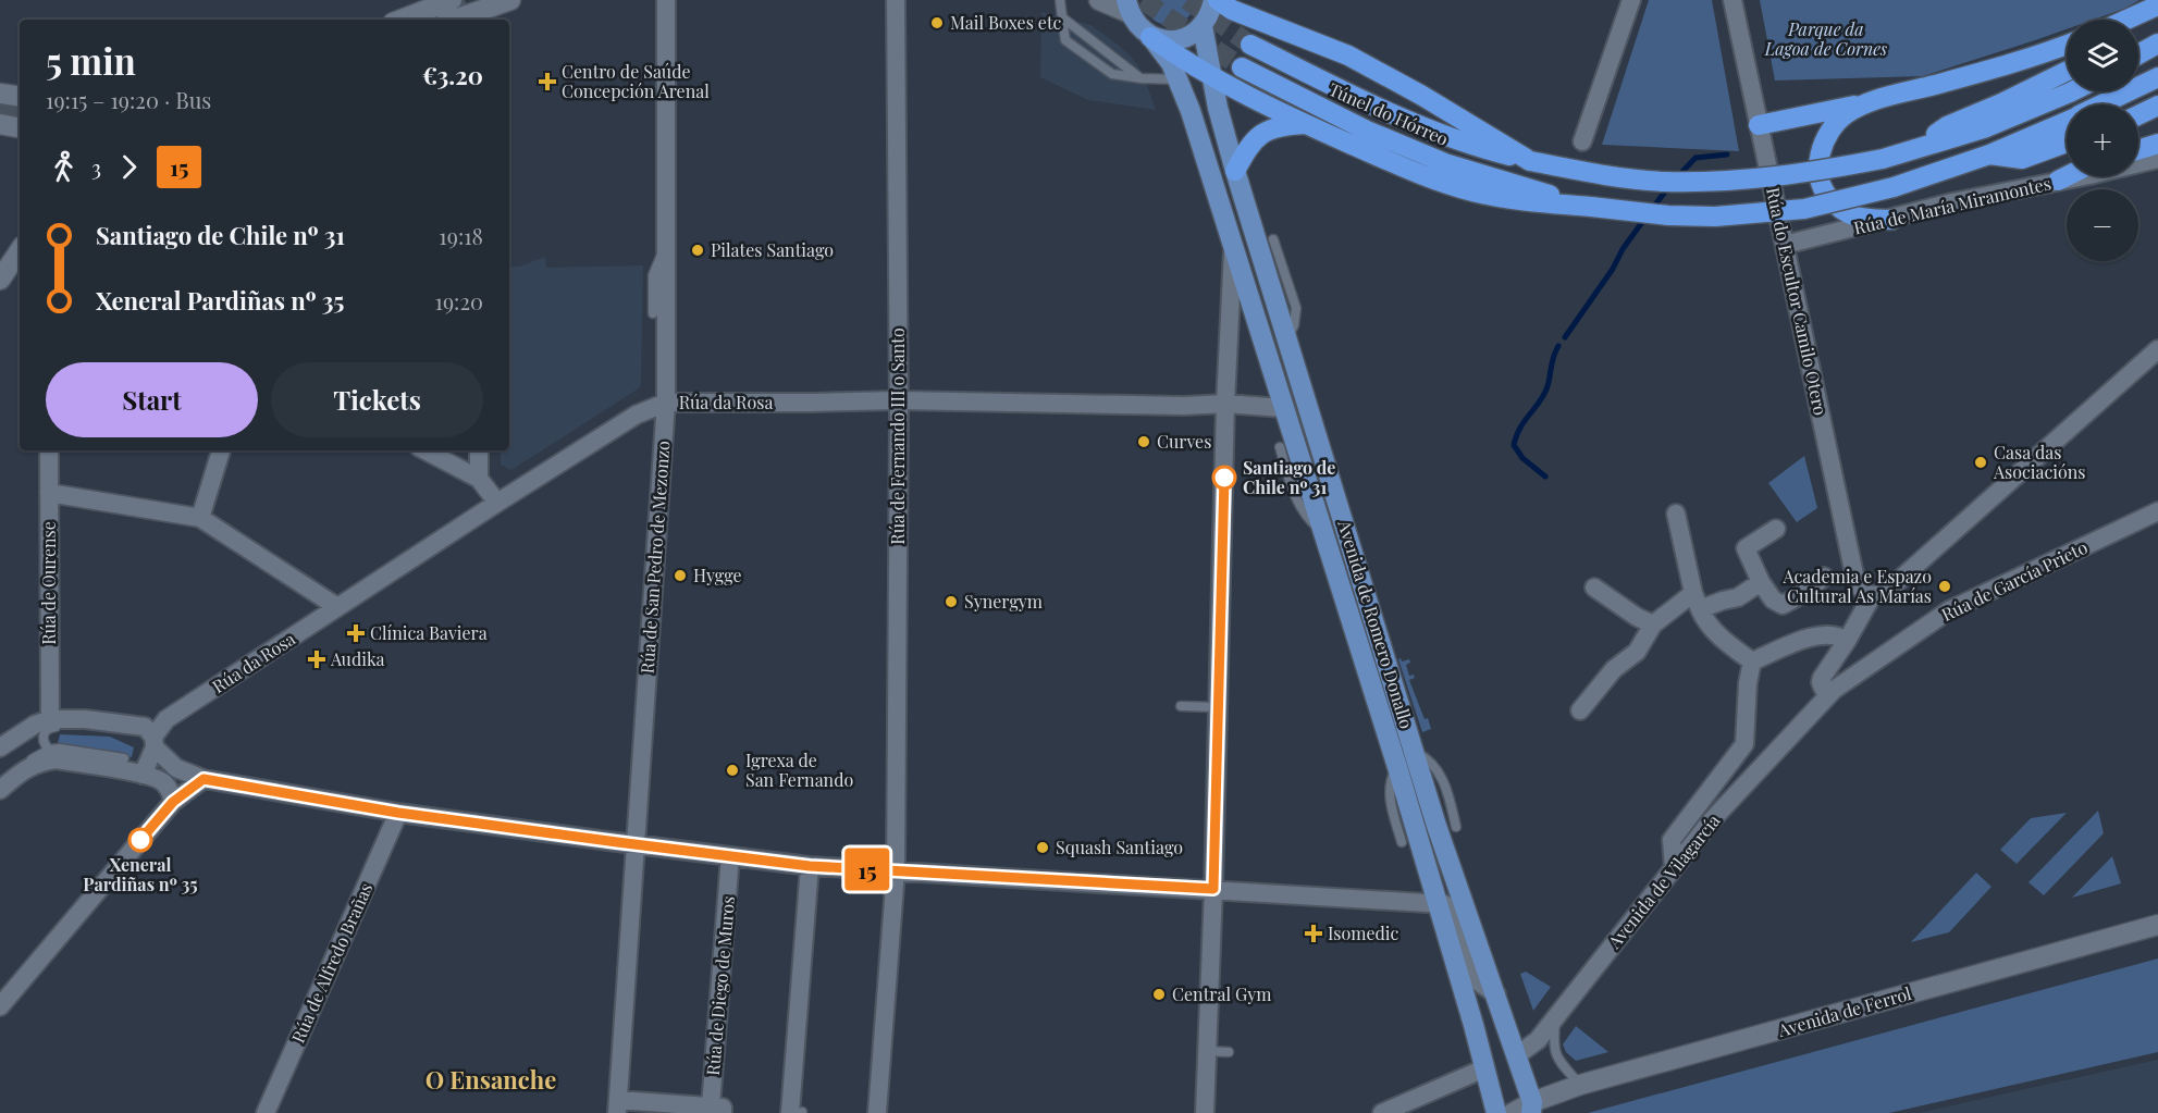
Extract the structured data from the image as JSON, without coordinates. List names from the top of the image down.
{
  "streets": {
    "highway": ["Túnel do Hórreo"],
    "main road": ["Avenida de Romero Donallo"],
    "street": [
      "Rúa de María Miramontes",
      "Rúa do Escultor Camilo Otero",
      "Rúa da Rosa",
      "Rúa de Fernando III o Santo",
      "Rúa de San Pedro de Mezonzo",
      "Rúa de García Prieto",
      "Rúa de Ourense",
      "Avenida de Vilagarcía",
      "Rúa de Alfredo Brañas",
      "Rúa de Diego de Muros",
      "Avenida de Ferrol"
    ]
  },
  "crossings": [
    ["Rúa de María Miramontes", "Rúa do Escultor Camilo Otero"],
    ["Rúa da Rosa", "Rúa de Fernando III o Santo"],
    ["Rúa da Rosa", "Rúa de San Pedro de Mezonzo"],
    ["Rúa da Rosa", "Avenida de Romero Donallo"],
    ["Rúa de García Prieto", "Avenida de Vilagarcía"],
    ["Avenida de Romero Donallo", "Avenida de Vilagarcía"],
    ["Avenida de Romero Donallo", "Avenida de Ferrol"]
  ],
  "districts": ["O Ensanche"],
  "parks": ["Parque da Lagoa de Cornes"],
  "places": {
    "other": [
      "Mail Boxes etc",
      "Pilates Santiago",
      "Curves",
      "Casa das Asociacións",
      "Santiago de Chile nº 31",
      "Hygge",
      "Academia e Espazo Cultural As Marías",
      "Synergym",
      "Igrexa de San Fernando",
      "Xeneral Pardiñas nº 35",
      "Squash Santiago",
      "Central Gym"
    ],
    "health": [
      "Centro de Saúde Concepción Arenal",
      "Clínica Baviera",
      "Audika",
      "Isomedic"
    ]
  },
  "lines": ["bus line 15"],
  "page": {
    "on_map": "15",
    "map_buttons": ["+", "−"],
    "heading": ["5 min", "19:15 – 19:20 · Bus", "€3.20"],
    "legs": ["3", "15"],
    "list": [
      {
        "name": "Santiago de Chile nº 31",
        "value": "19:18"
      },
      {
        "name": "Xeneral Pardiñas nº 35",
        "value": "19:20"
      }
    ],
    "buttons": ["Start", "Tickets"]
  }
}
